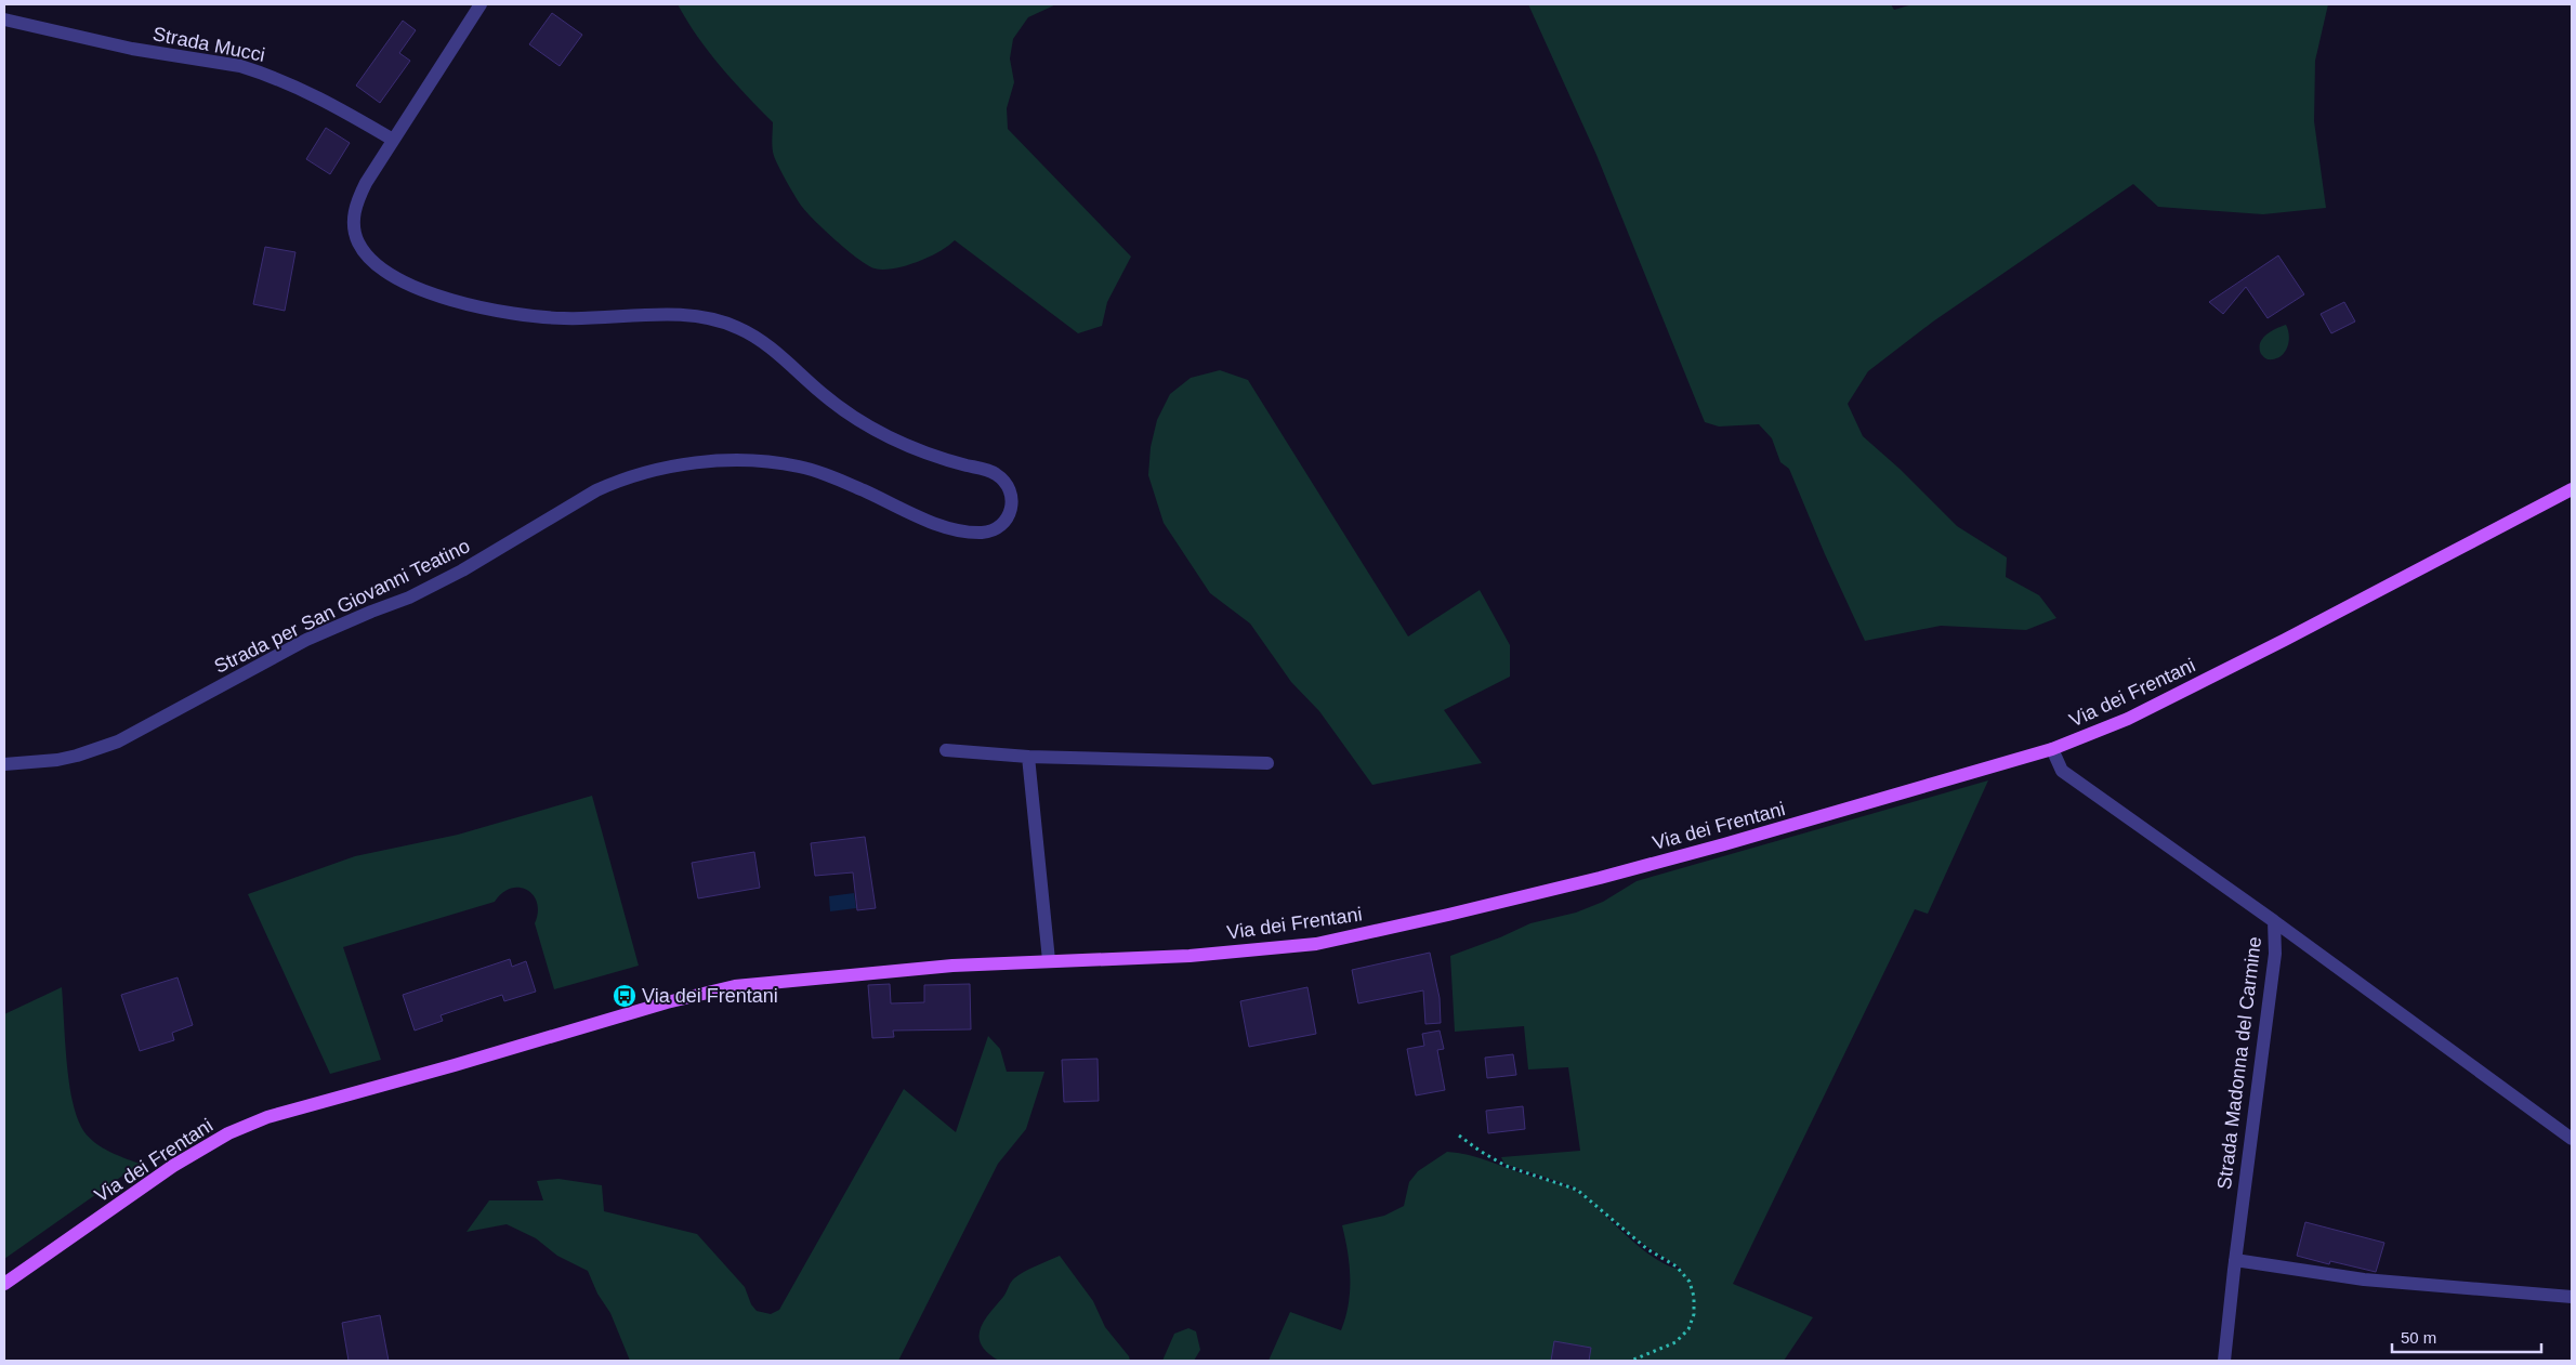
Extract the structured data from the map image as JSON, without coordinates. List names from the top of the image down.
{
  "streets": {
    "main road": ["Via dei Frentani"],
    "street": ["Strada Mucci", "Strada per San Giovanni Teatino", "Strada Madonna del Carmine"]
  },
  "crossings": [
    ["Strada Mucci", "Strada per San Giovanni Teatino"],
    ["Via dei Frentani", "Strada Madonna del Carmine"]
  ],
  "places": {
    "bus stop": ["Via dei Frentani"]
  },
  "scale_bar": "50 m"
}
